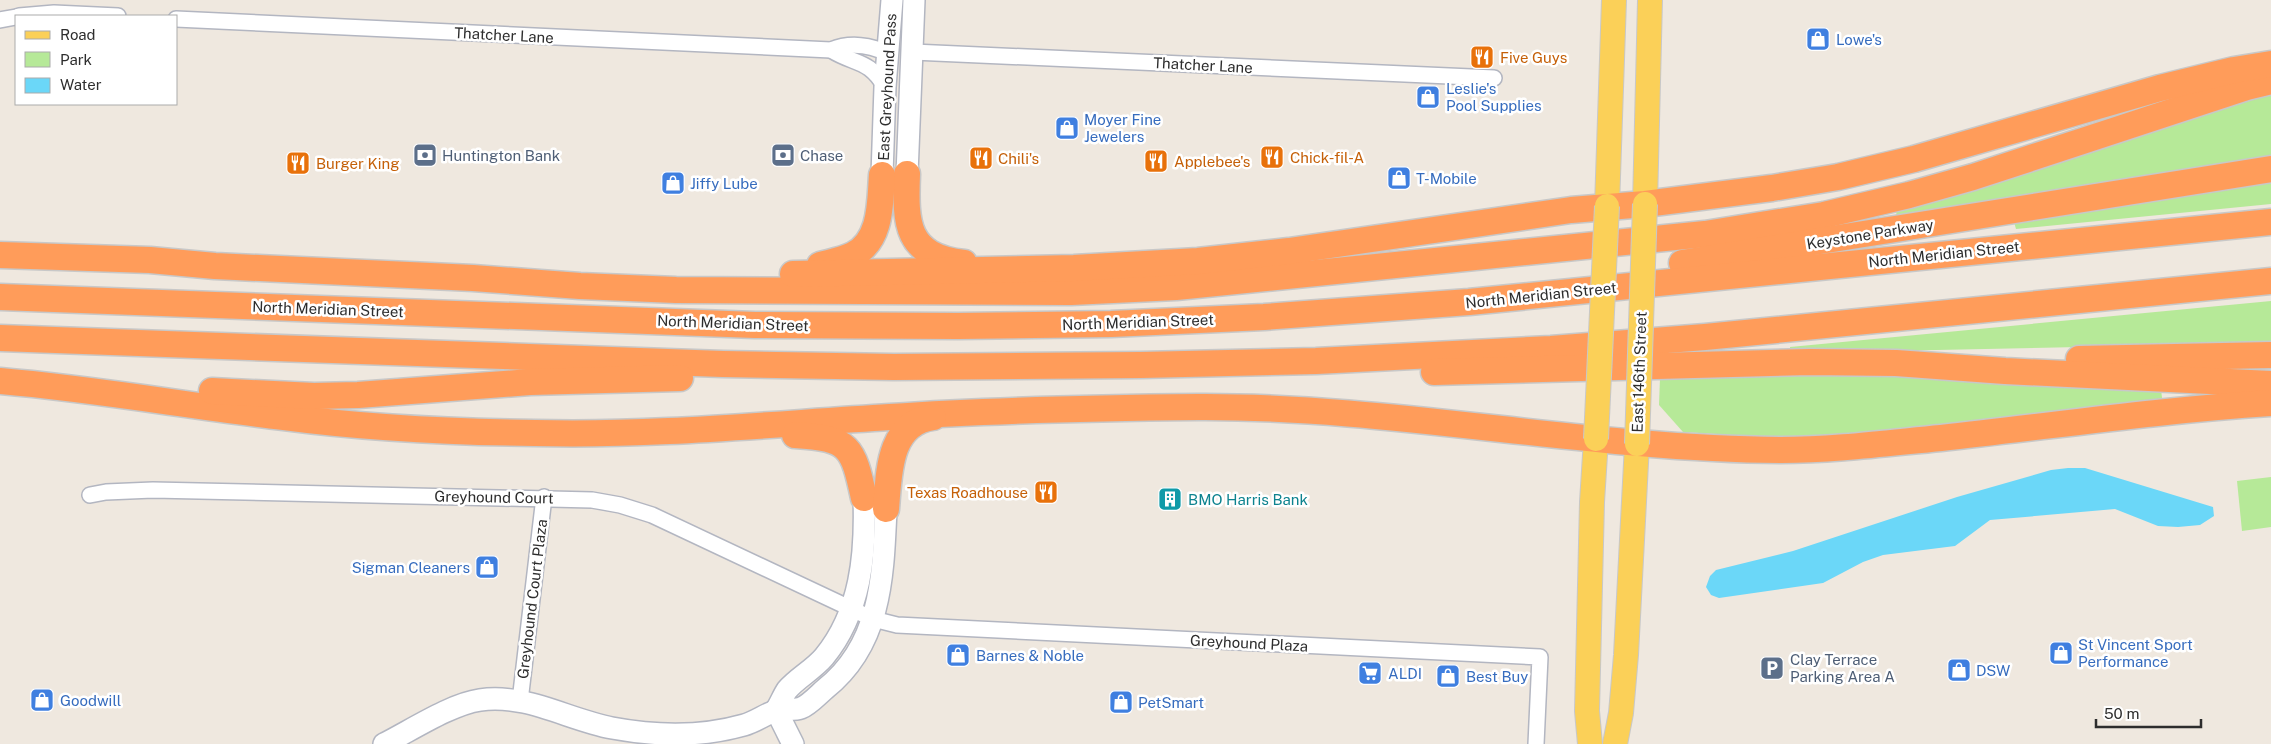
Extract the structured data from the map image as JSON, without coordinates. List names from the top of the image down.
{
  "streets": {
    "highway": ["Keystone Parkway", "North Meridian Street"],
    "main road": ["East 146th Street"],
    "street": [
      "Thatcher Lane",
      "East Greyhound Pass",
      "Greyhound Court",
      "Greyhound Court Plaza",
      "Greyhound Plaza"
    ]
  },
  "crossings": [
    ["Thatcher Lane", "East Greyhound Pass"],
    ["Keystone Parkway", "North Meridian Street"],
    ["Greyhound Court", "Greyhound Court Plaza"],
    ["Greyhound Court", "Greyhound Plaza"]
  ],
  "places": {
    "shop": [
      "Lowe's",
      "Leslie's Pool Supplies",
      "Moyer Fine Jewelers",
      "T-Mobile",
      "Jiffy Lube",
      "Sigman Cleaners",
      "St Vincent Sport Performance",
      "Barnes & Noble",
      "DSW",
      "Best Buy",
      "Goodwill",
      "PetSmart"
    ],
    "restaurant": [
      "Five Guys",
      "Chick-fil-A",
      "Chili's",
      "Applebee's",
      "Burger King",
      "Texas Roadhouse"
    ],
    "bank": ["Huntington Bank", "Chase"],
    "building": ["BMO Harris Bank"],
    "parking": ["Clay Terrace Parking Area A"],
    "supermarket": ["ALDI"]
  },
  "legend": ["Road", "Park", "Water"],
  "scale_bar": "50 m"
}
